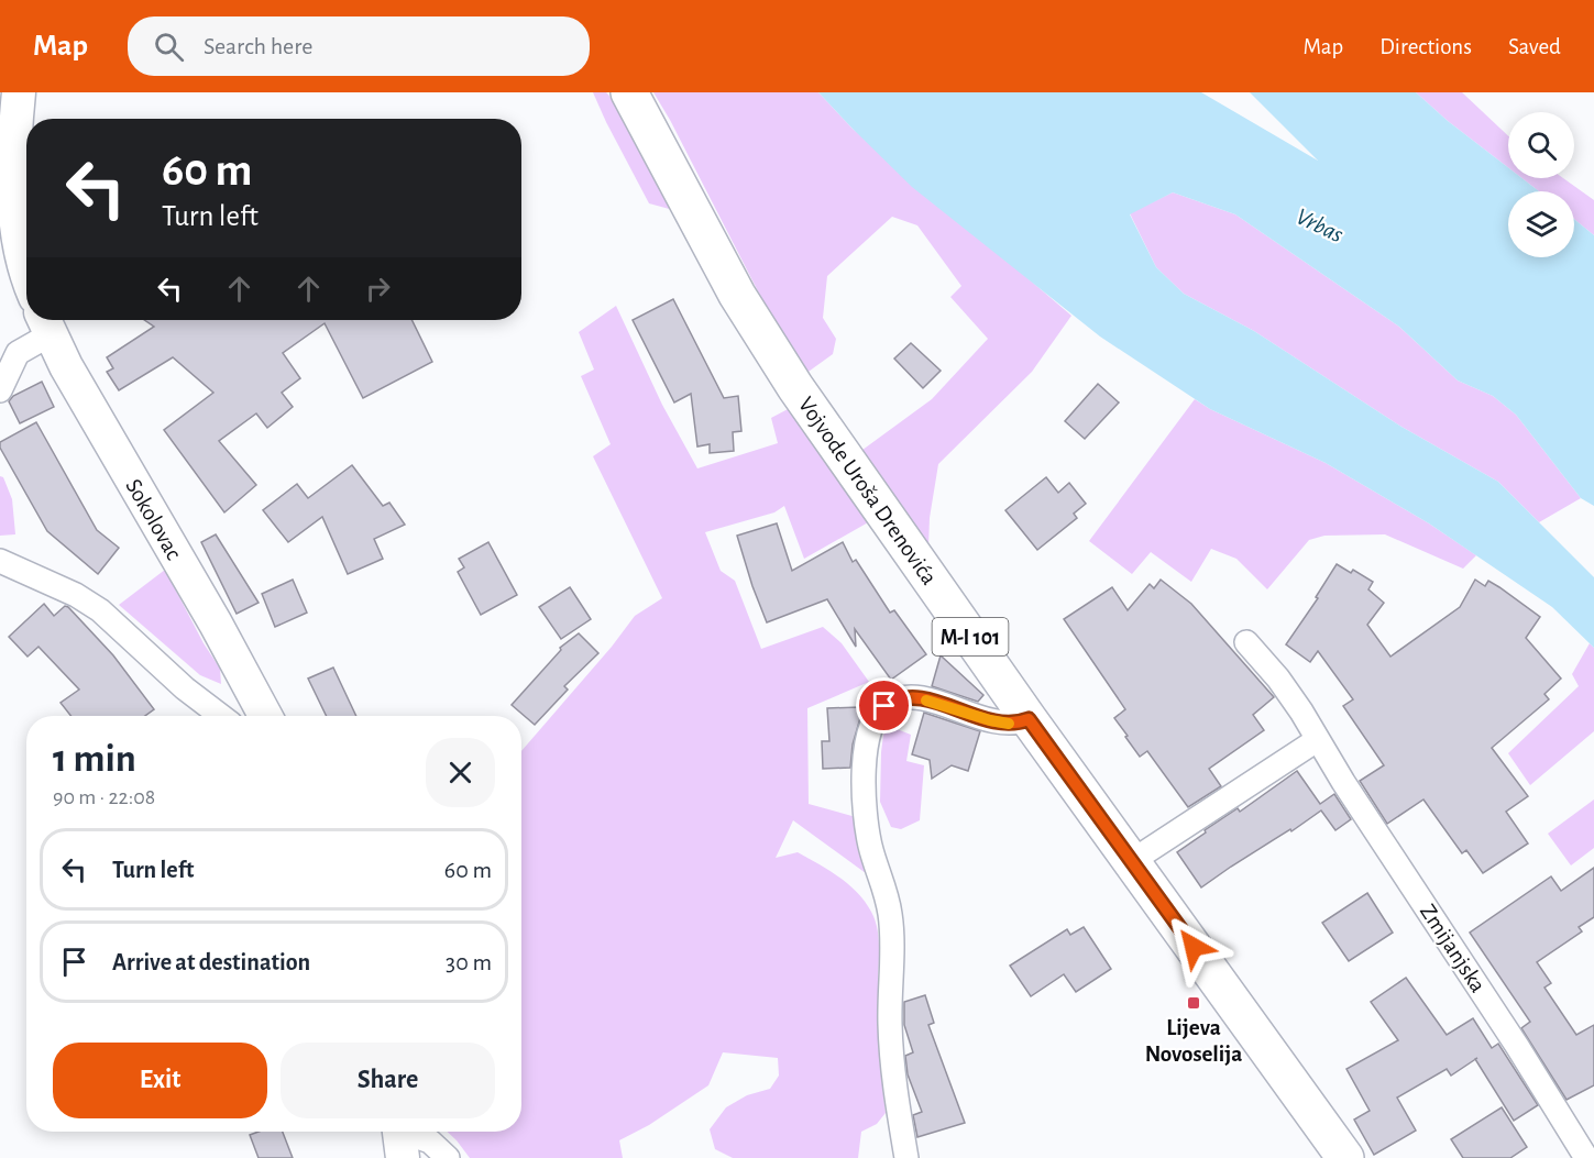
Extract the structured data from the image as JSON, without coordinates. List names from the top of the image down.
{
  "streets": {
    "main road": ["Vojvode Uroša Drenovića", "Sokolovac", "M-I 101"],
    "street": ["Zmijanjska"]
  },
  "water": ["Vrbas"],
  "places": {
    "transit": ["Lijeva Novoselija"]
  },
  "page": {
    "header": "Map",
    "search": "Search here",
    "nav": ["Map", "Directions", "Saved"],
    "turn": ["60 m", "Turn left"],
    "heading": ["1 min", "90 m · 22:08"],
    "list": [
      {
        "name": "Turn left",
        "value": "60 m"
      },
      {
        "name": "Arrive at destination",
        "value": "30 m"
      }
    ],
    "buttons": ["Exit", "Share"]
  }
}
